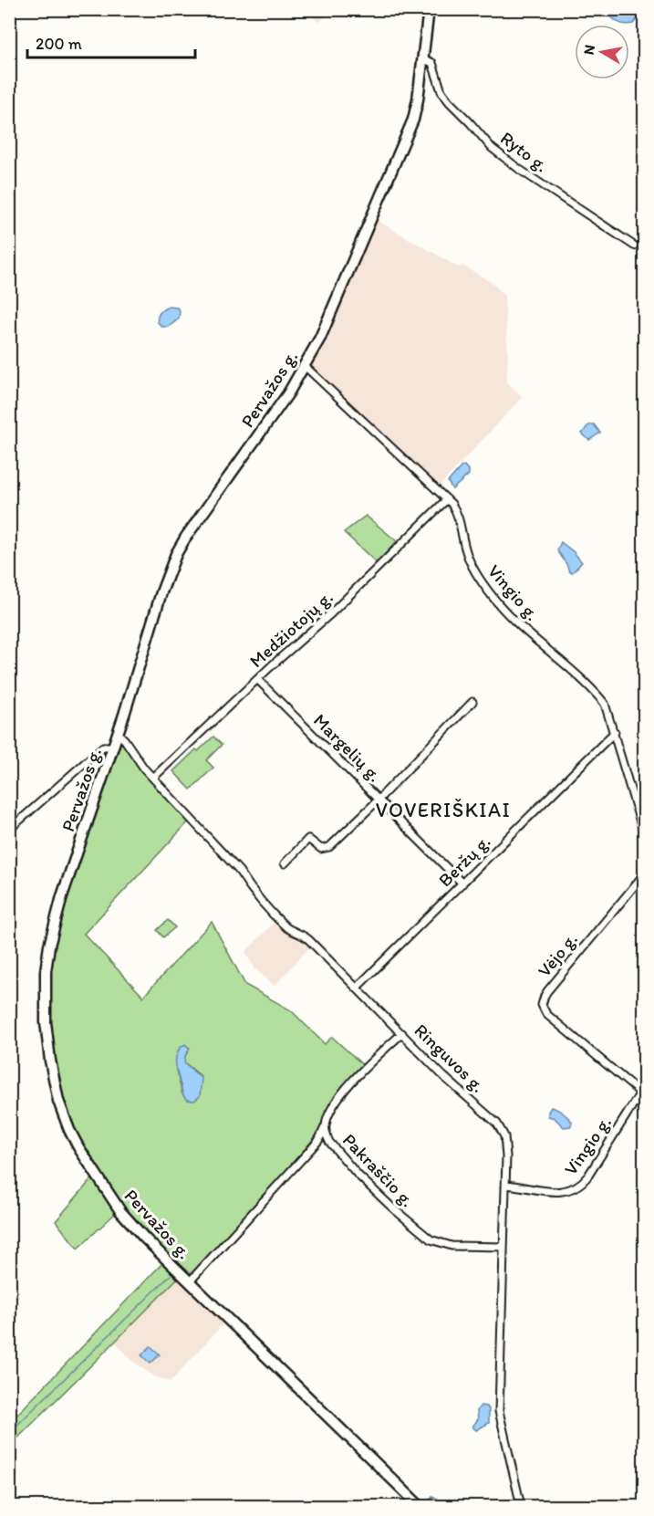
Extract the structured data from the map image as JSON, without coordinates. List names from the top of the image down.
{
  "streets": {
    "main road": ["Pervažos g."],
    "street": [
      "Ryto g.",
      "Vingio g.",
      "Medžiotojų g.",
      "Margelių g.",
      "Beržų g.",
      "Vėjo g.",
      "Ringuvos g.",
      "Pakraščio g."
    ]
  },
  "crossings": [
    ["Ryto g.", "Pervažos g."],
    ["Pervažos g.", "Vingio g."],
    ["Pervažos g.", "Ringuvos g."],
    ["Vingio g.", "Medžiotojų g."],
    ["Vingio g.", "Beržų g."],
    ["Vingio g.", "Vėjo g."],
    ["Vingio g.", "Ringuvos g."],
    ["Medžiotojų g.", "Margelių g."],
    ["Medžiotojų g.", "Ringuvos g."],
    ["Margelių g.", "Beržų g."],
    ["Beržų g.", "Ringuvos g."],
    ["Ringuvos g.", "Pakraščio g."]
  ],
  "districts": ["VOVERIŠKIAI"],
  "scale_bar": "200 m",
  "north": "left"
}
